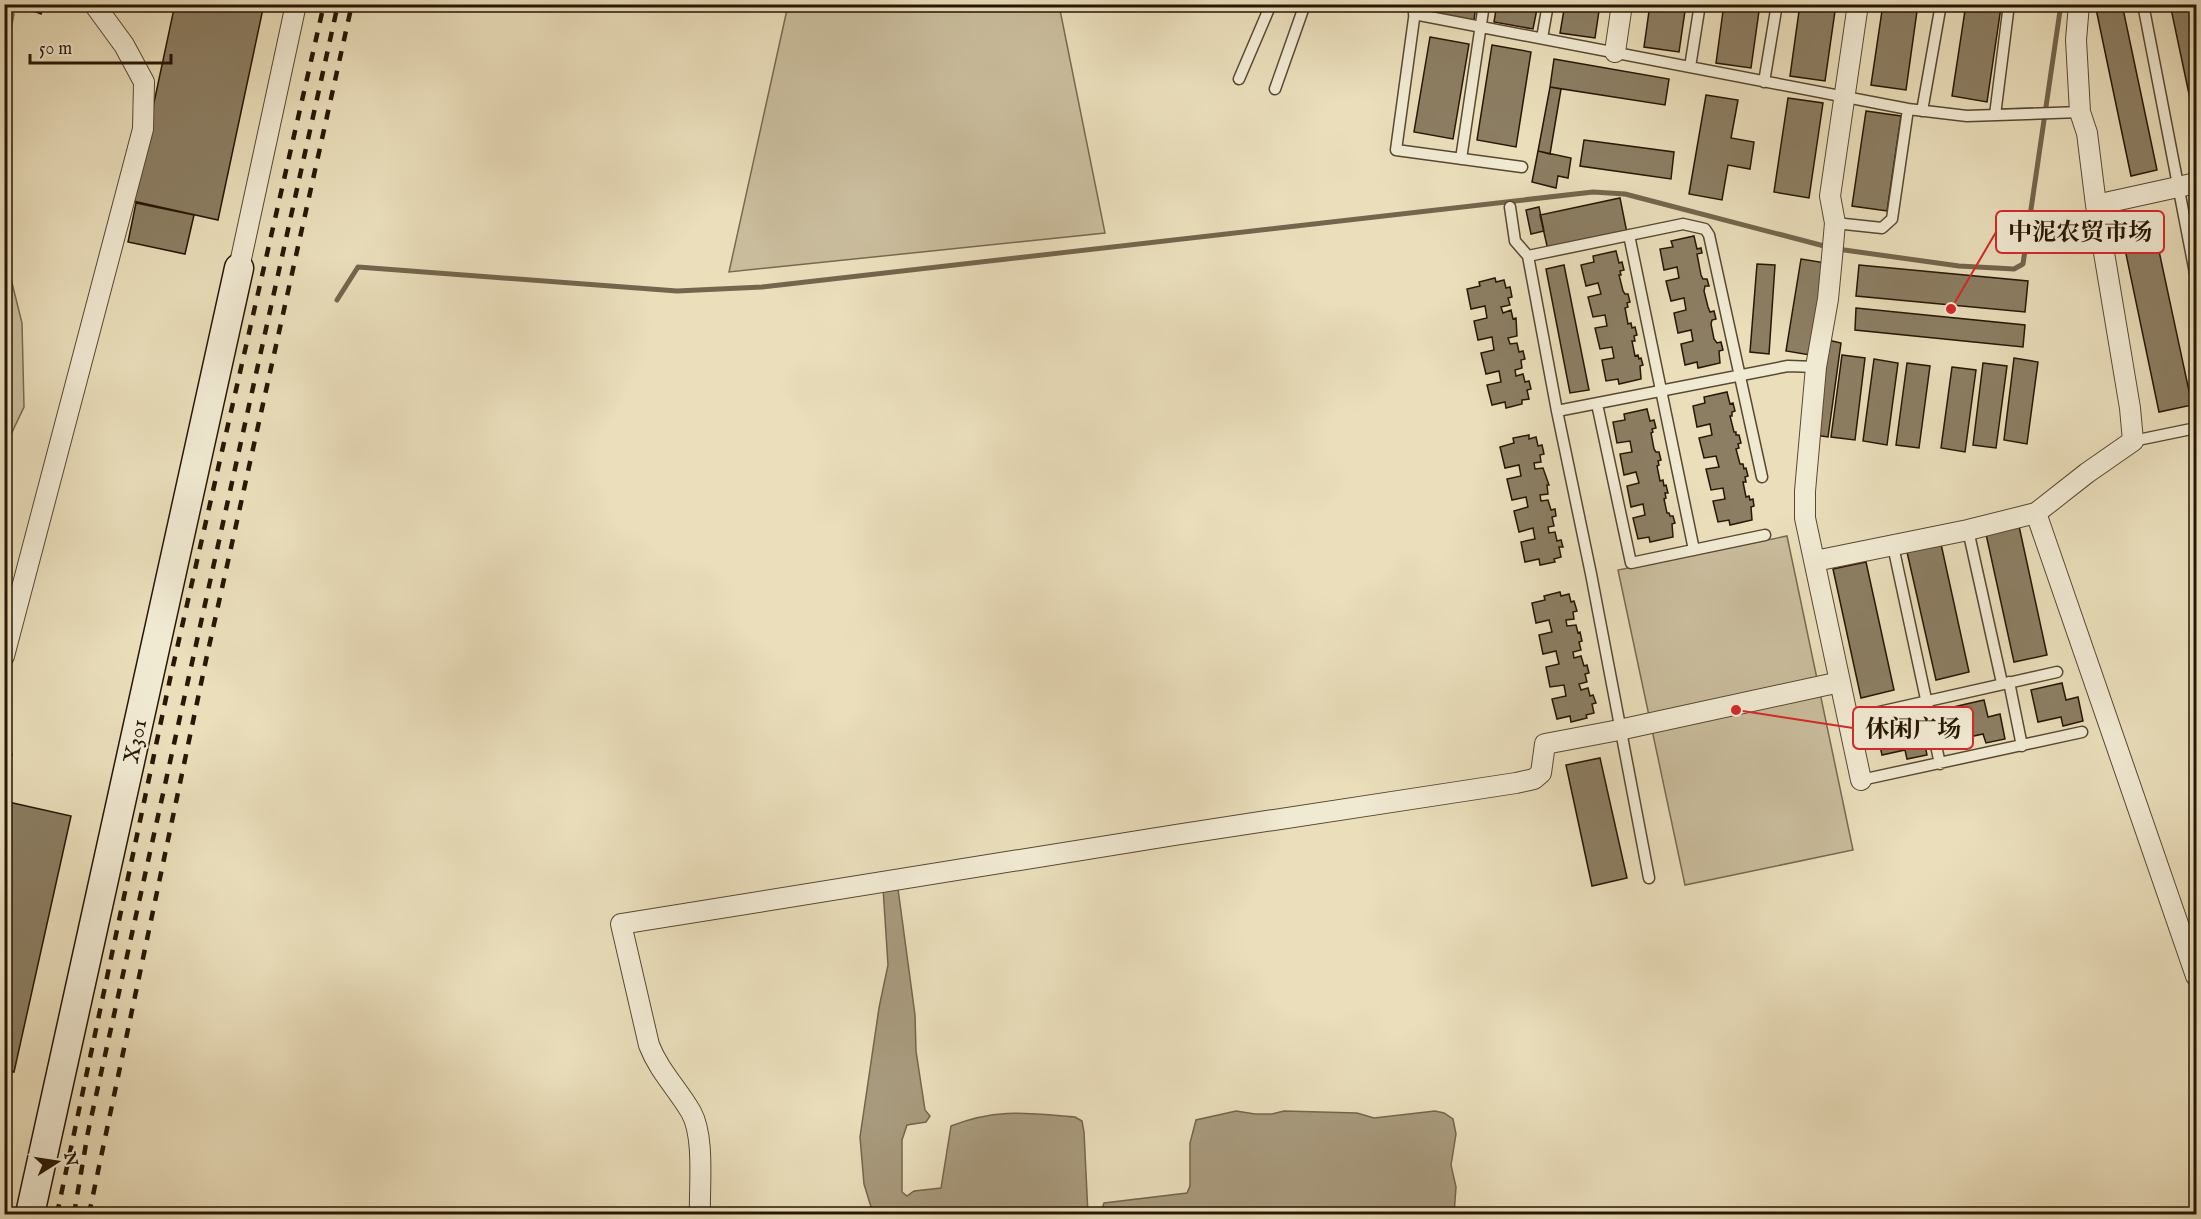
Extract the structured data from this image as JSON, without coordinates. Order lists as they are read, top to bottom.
{
  "streets": {
    "main road": ["X301"]
  },
  "places": ["中泥农贸市场", "休闲广场"],
  "scale_bar": "50 m",
  "north": "right"
}
